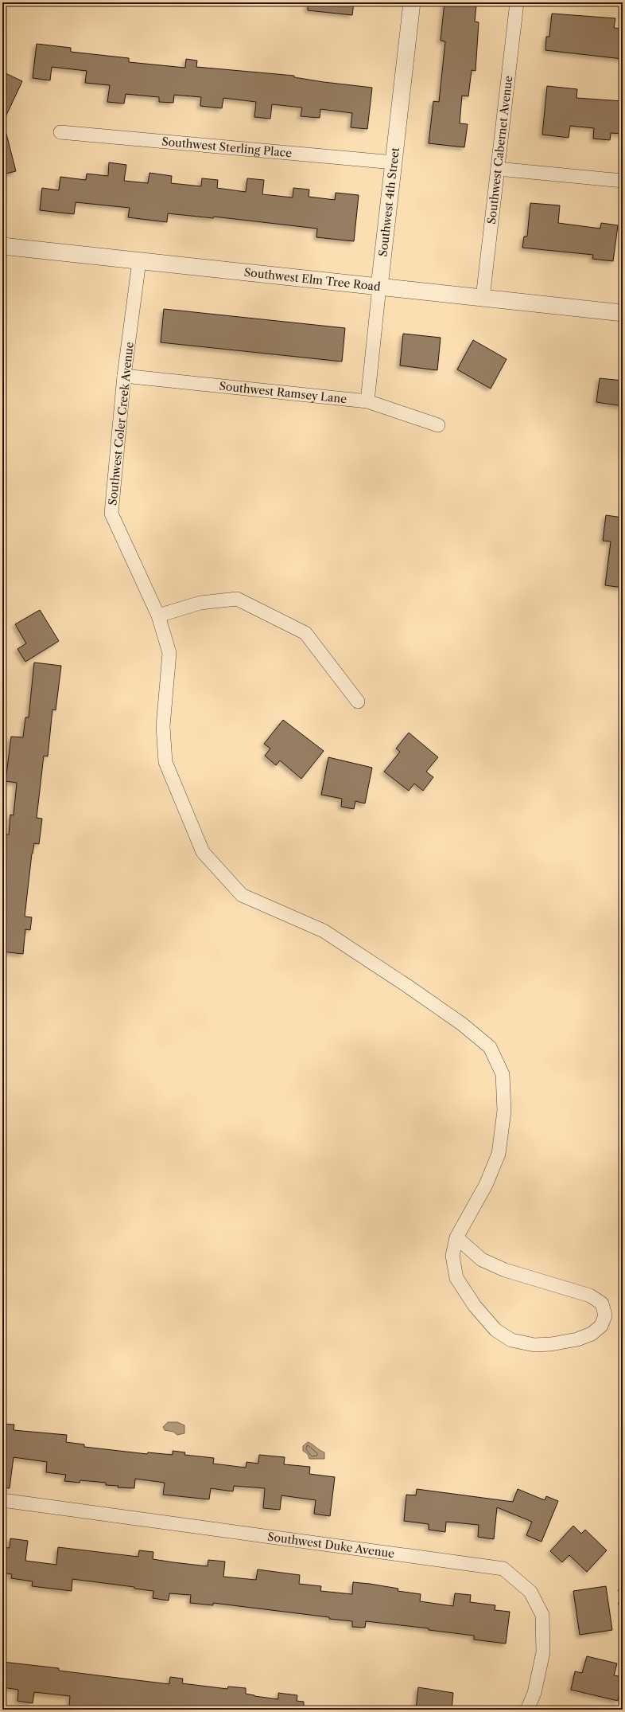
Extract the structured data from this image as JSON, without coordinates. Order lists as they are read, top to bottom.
{
  "streets": {
    "street": [
      "Southwest Sterling Place",
      "Southwest Cabernet Avenue",
      "Southwest 4th Street",
      "Southwest Elm Tree Road",
      "Southwest Ramsey Lane",
      "Southwest Coler Creek Avenue",
      "Southwest Duke Avenue"
    ]
  },
  "crossings": [
    ["Southwest Sterling Place", "Southwest 4th Street"],
    ["Southwest Cabernet Avenue", "Southwest Elm Tree Road"],
    ["Southwest 4th Street", "Southwest Elm Tree Road"],
    ["Southwest 4th Street", "Southwest Ramsey Lane"],
    ["Southwest Elm Tree Road", "Southwest Coler Creek Avenue"],
    ["Southwest Ramsey Lane", "Southwest Coler Creek Avenue"]
  ]
}
